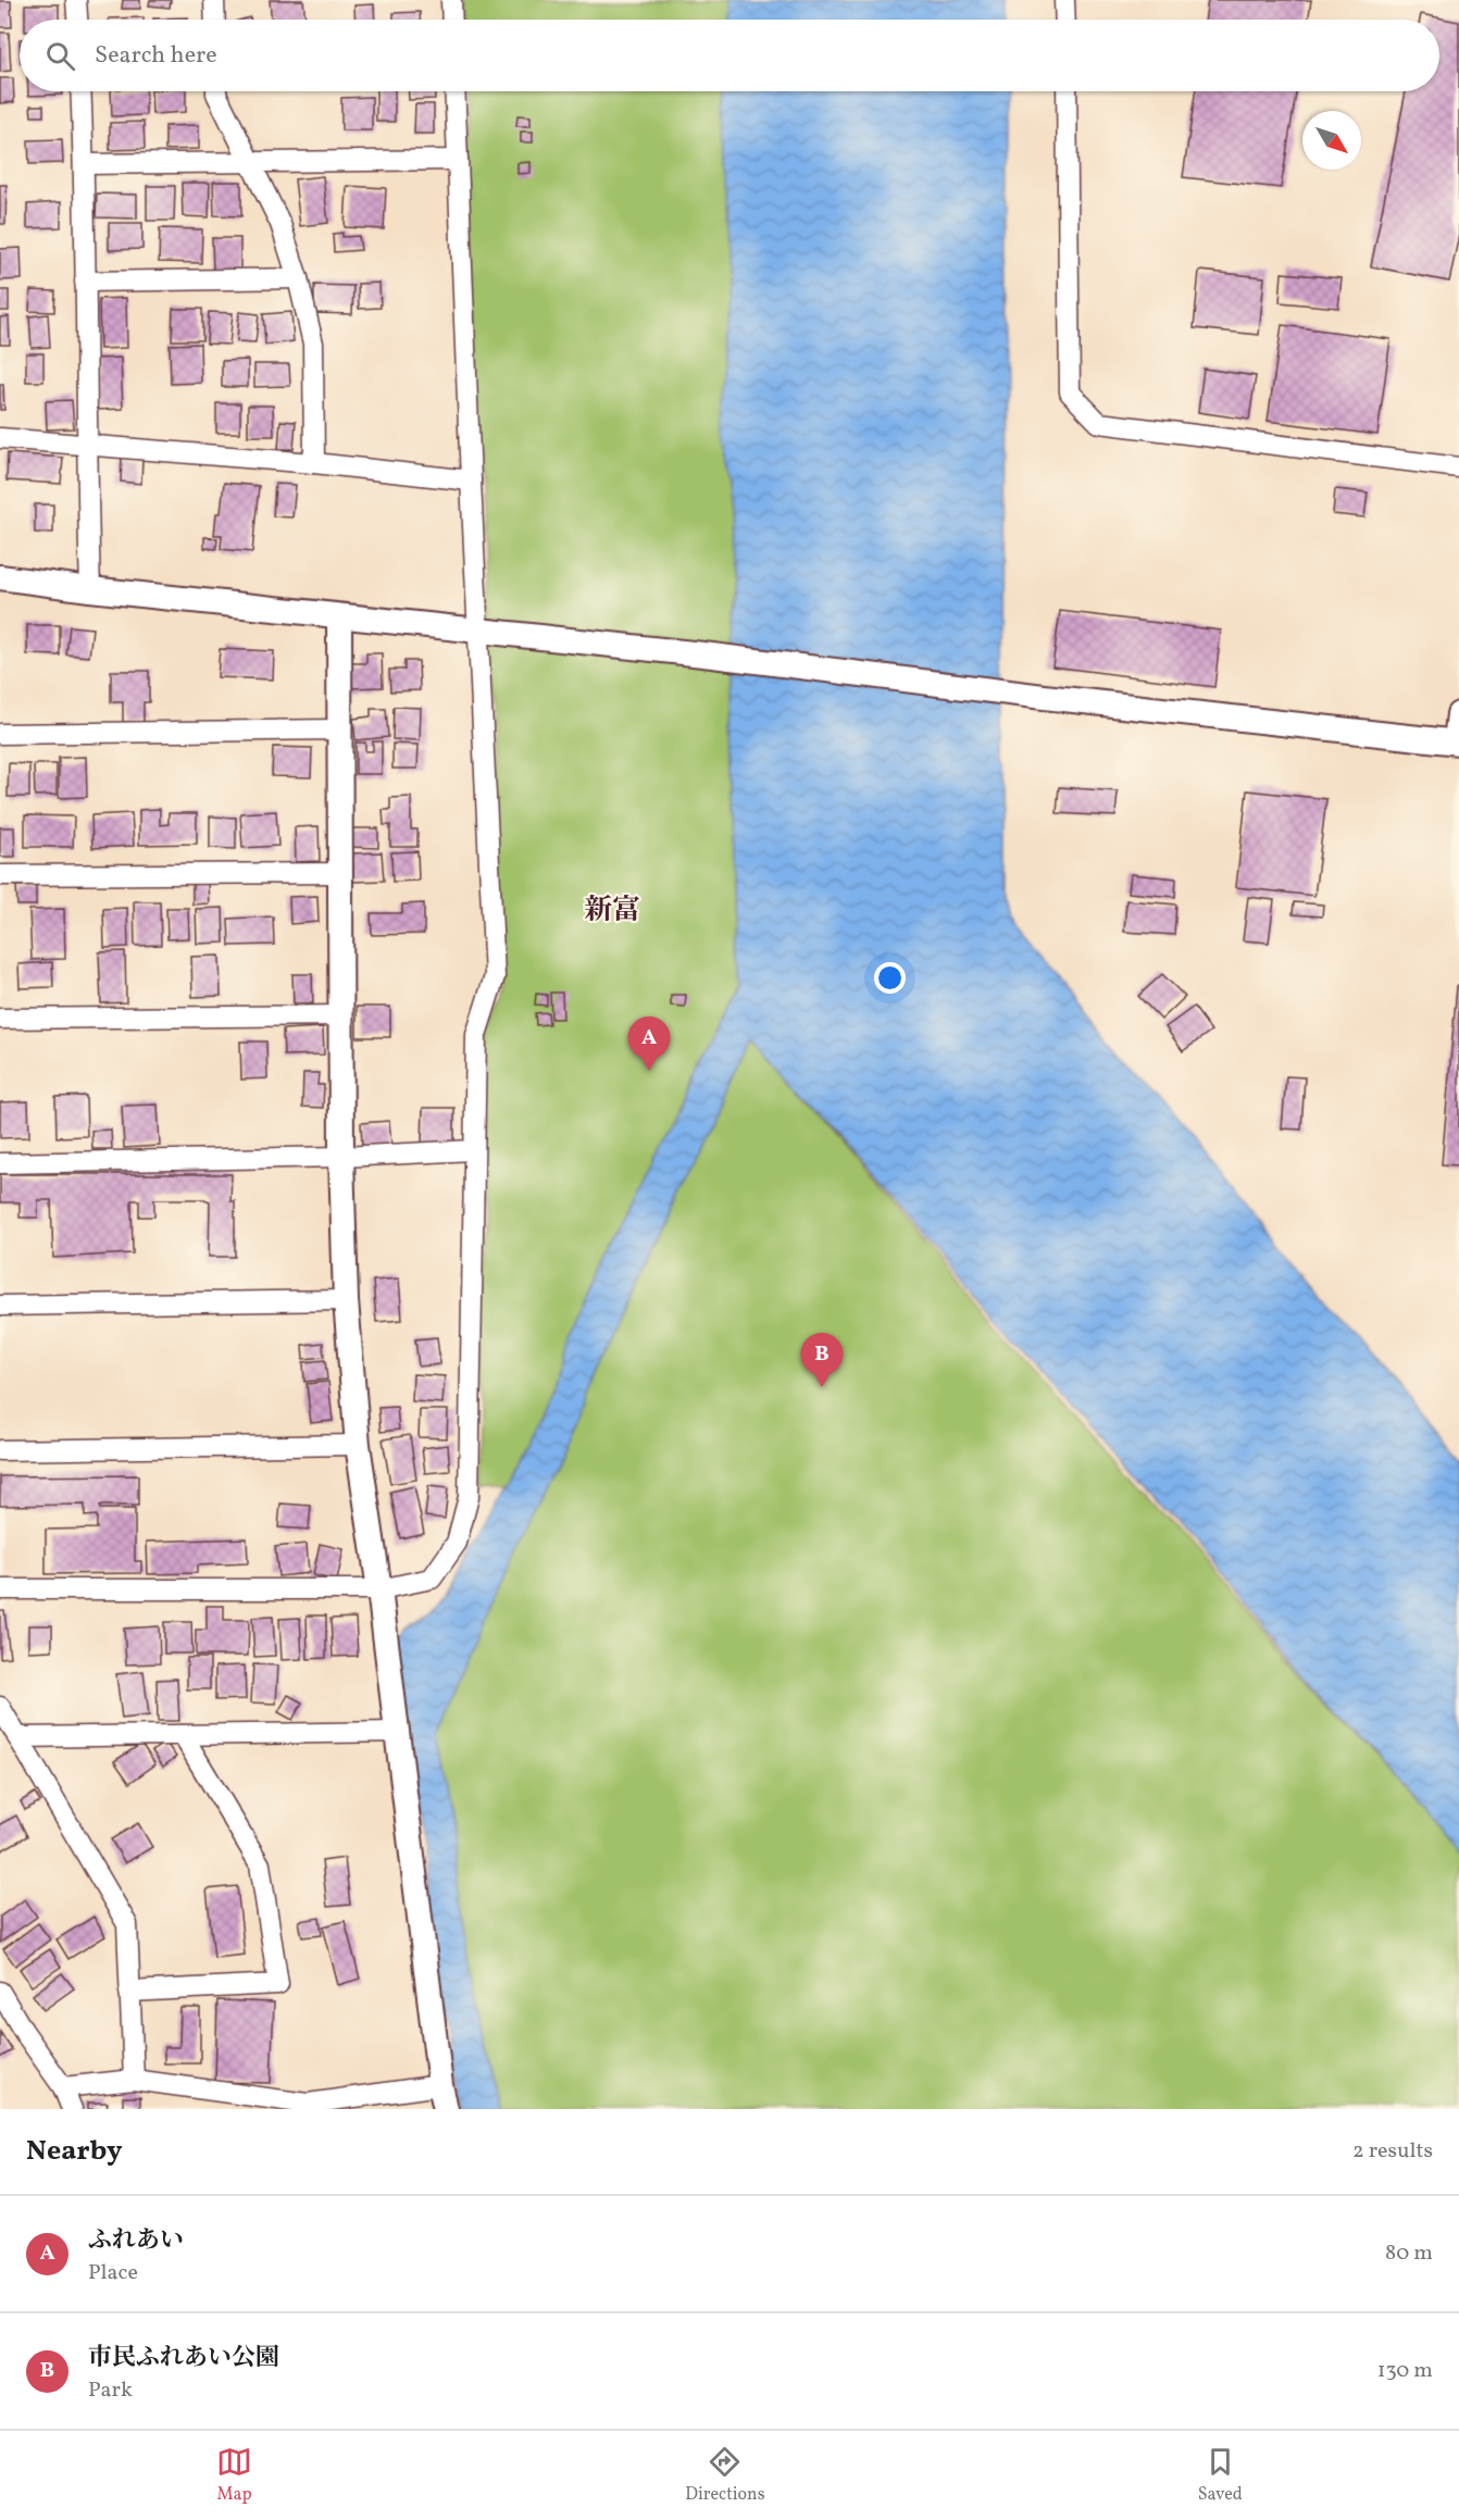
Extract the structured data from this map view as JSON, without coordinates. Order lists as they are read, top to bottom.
{
  "districts": ["新富"],
  "north": "bottom right",
  "page": {
    "search": "Search here",
    "pins": ["A", "B"],
    "heading": ["Nearby", "2 results"],
    "list": [
      {
        "mark": "A",
        "name": "ふれあい",
        "note": "Place",
        "value": "80 m"
      },
      {
        "mark": "B",
        "name": "市民ふれあい公園",
        "note": "Park",
        "value": "130 m"
      }
    ],
    "nav": ["Map", "Directions", "Saved"]
  }
}
